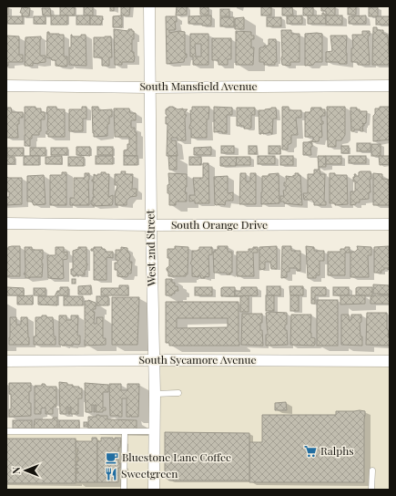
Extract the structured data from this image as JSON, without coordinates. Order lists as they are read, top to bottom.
{
  "streets": {
    "street": [
      "South Mansfield Avenue",
      "South Orange Drive",
      "West 2nd Street",
      "South Sycamore Avenue"
    ]
  },
  "crossings": [
    ["South Mansfield Avenue", "West 2nd Street"],
    ["South Orange Drive", "West 2nd Street"],
    ["West 2nd Street", "South Sycamore Avenue"]
  ],
  "places": {
    "supermarket": ["Ralphs"],
    "cafe": ["Bluestone Lane Coffee"],
    "restaurant": ["Sweetgreen"]
  },
  "north": "left"
}
